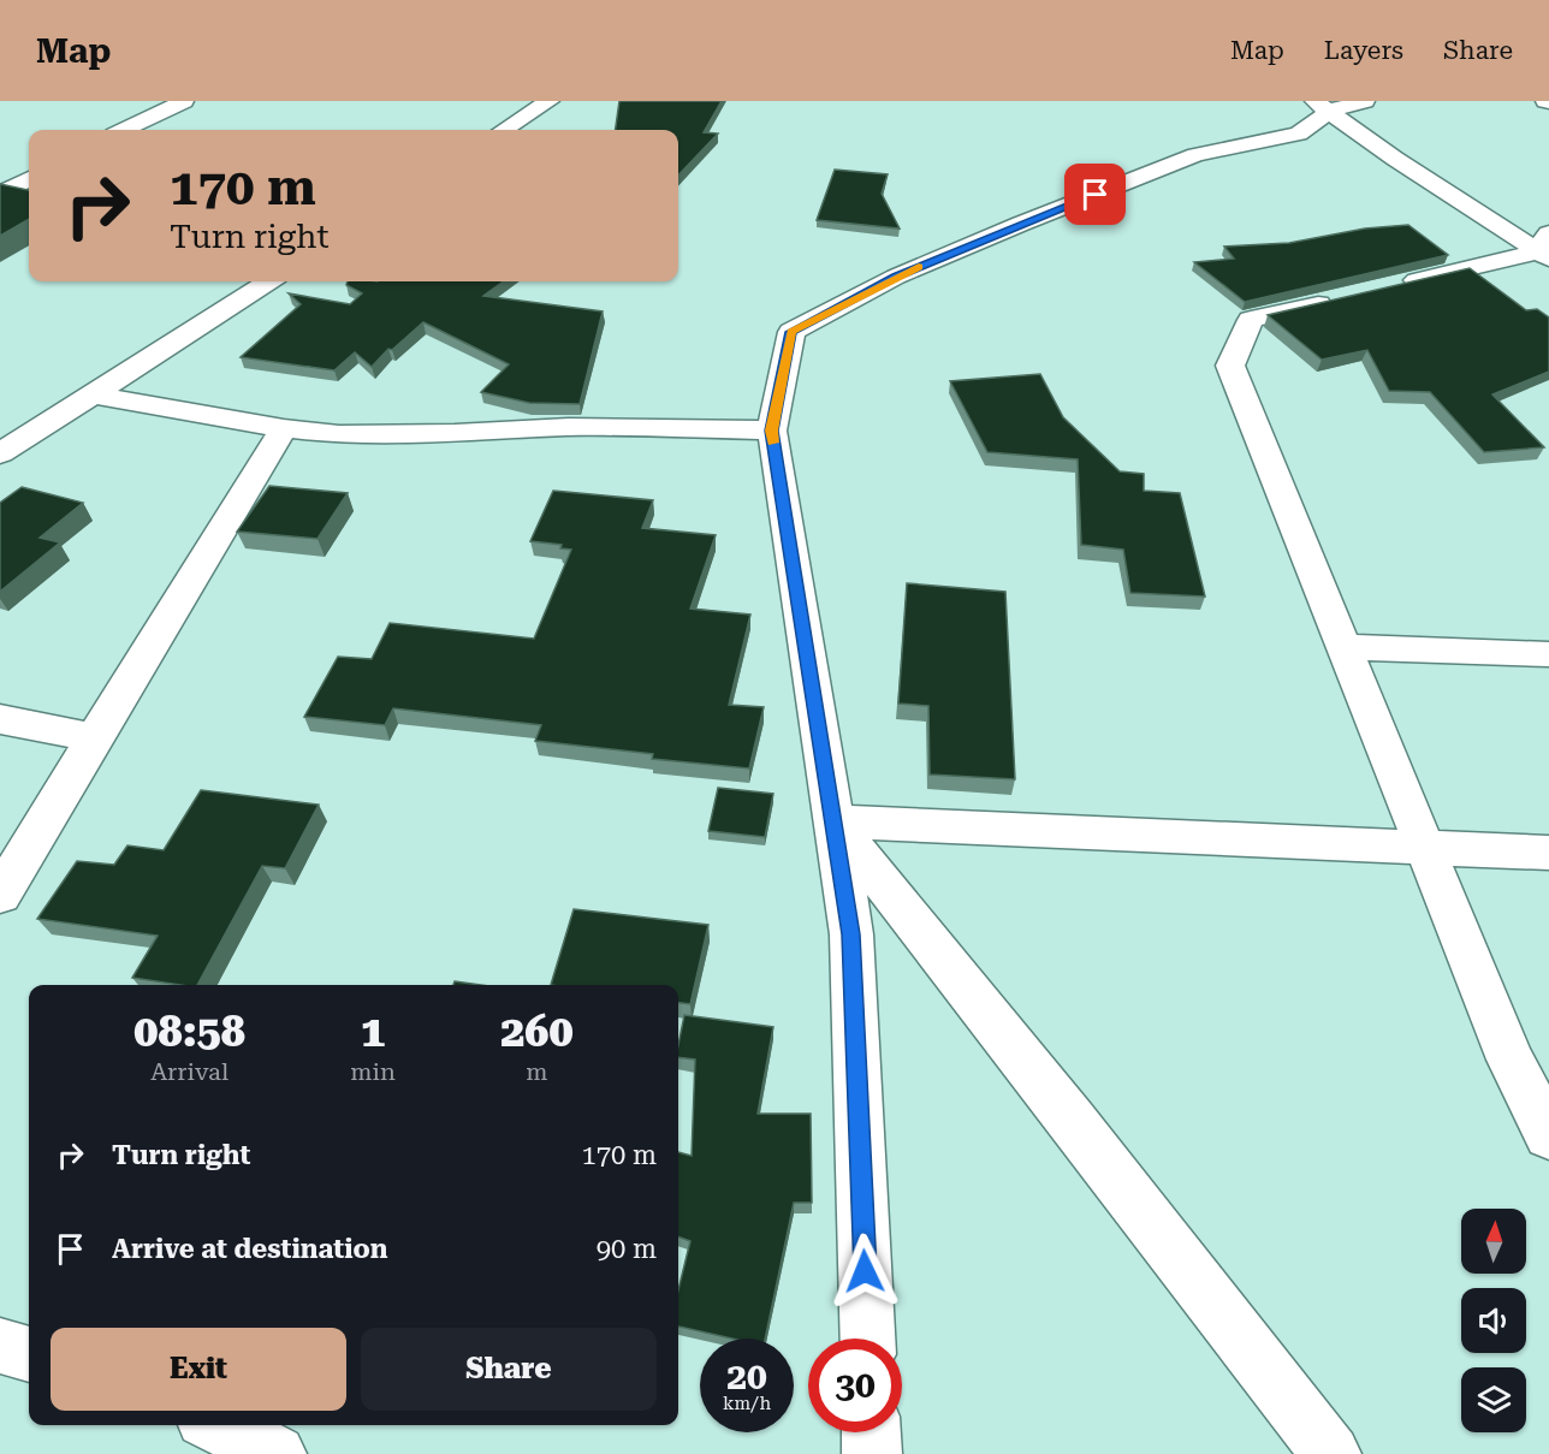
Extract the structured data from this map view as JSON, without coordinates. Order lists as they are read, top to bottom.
{
  "north": "top",
  "page": {
    "header": "Map",
    "nav": ["Map", "Layers", "Share"],
    "turn": ["170 m", "Turn right"],
    "eta": [
      "08:58",
      "Arrival",
      "1",
      "min",
      "260",
      "m"
    ],
    "list": [
      {
        "name": "Turn right",
        "value": "170 m"
      },
      {
        "name": "Arrive at destination",
        "value": "90 m"
      }
    ],
    "buttons": ["Exit", "Share"],
    "speed": "20 km/h",
    "limit": "30"
  }
}
